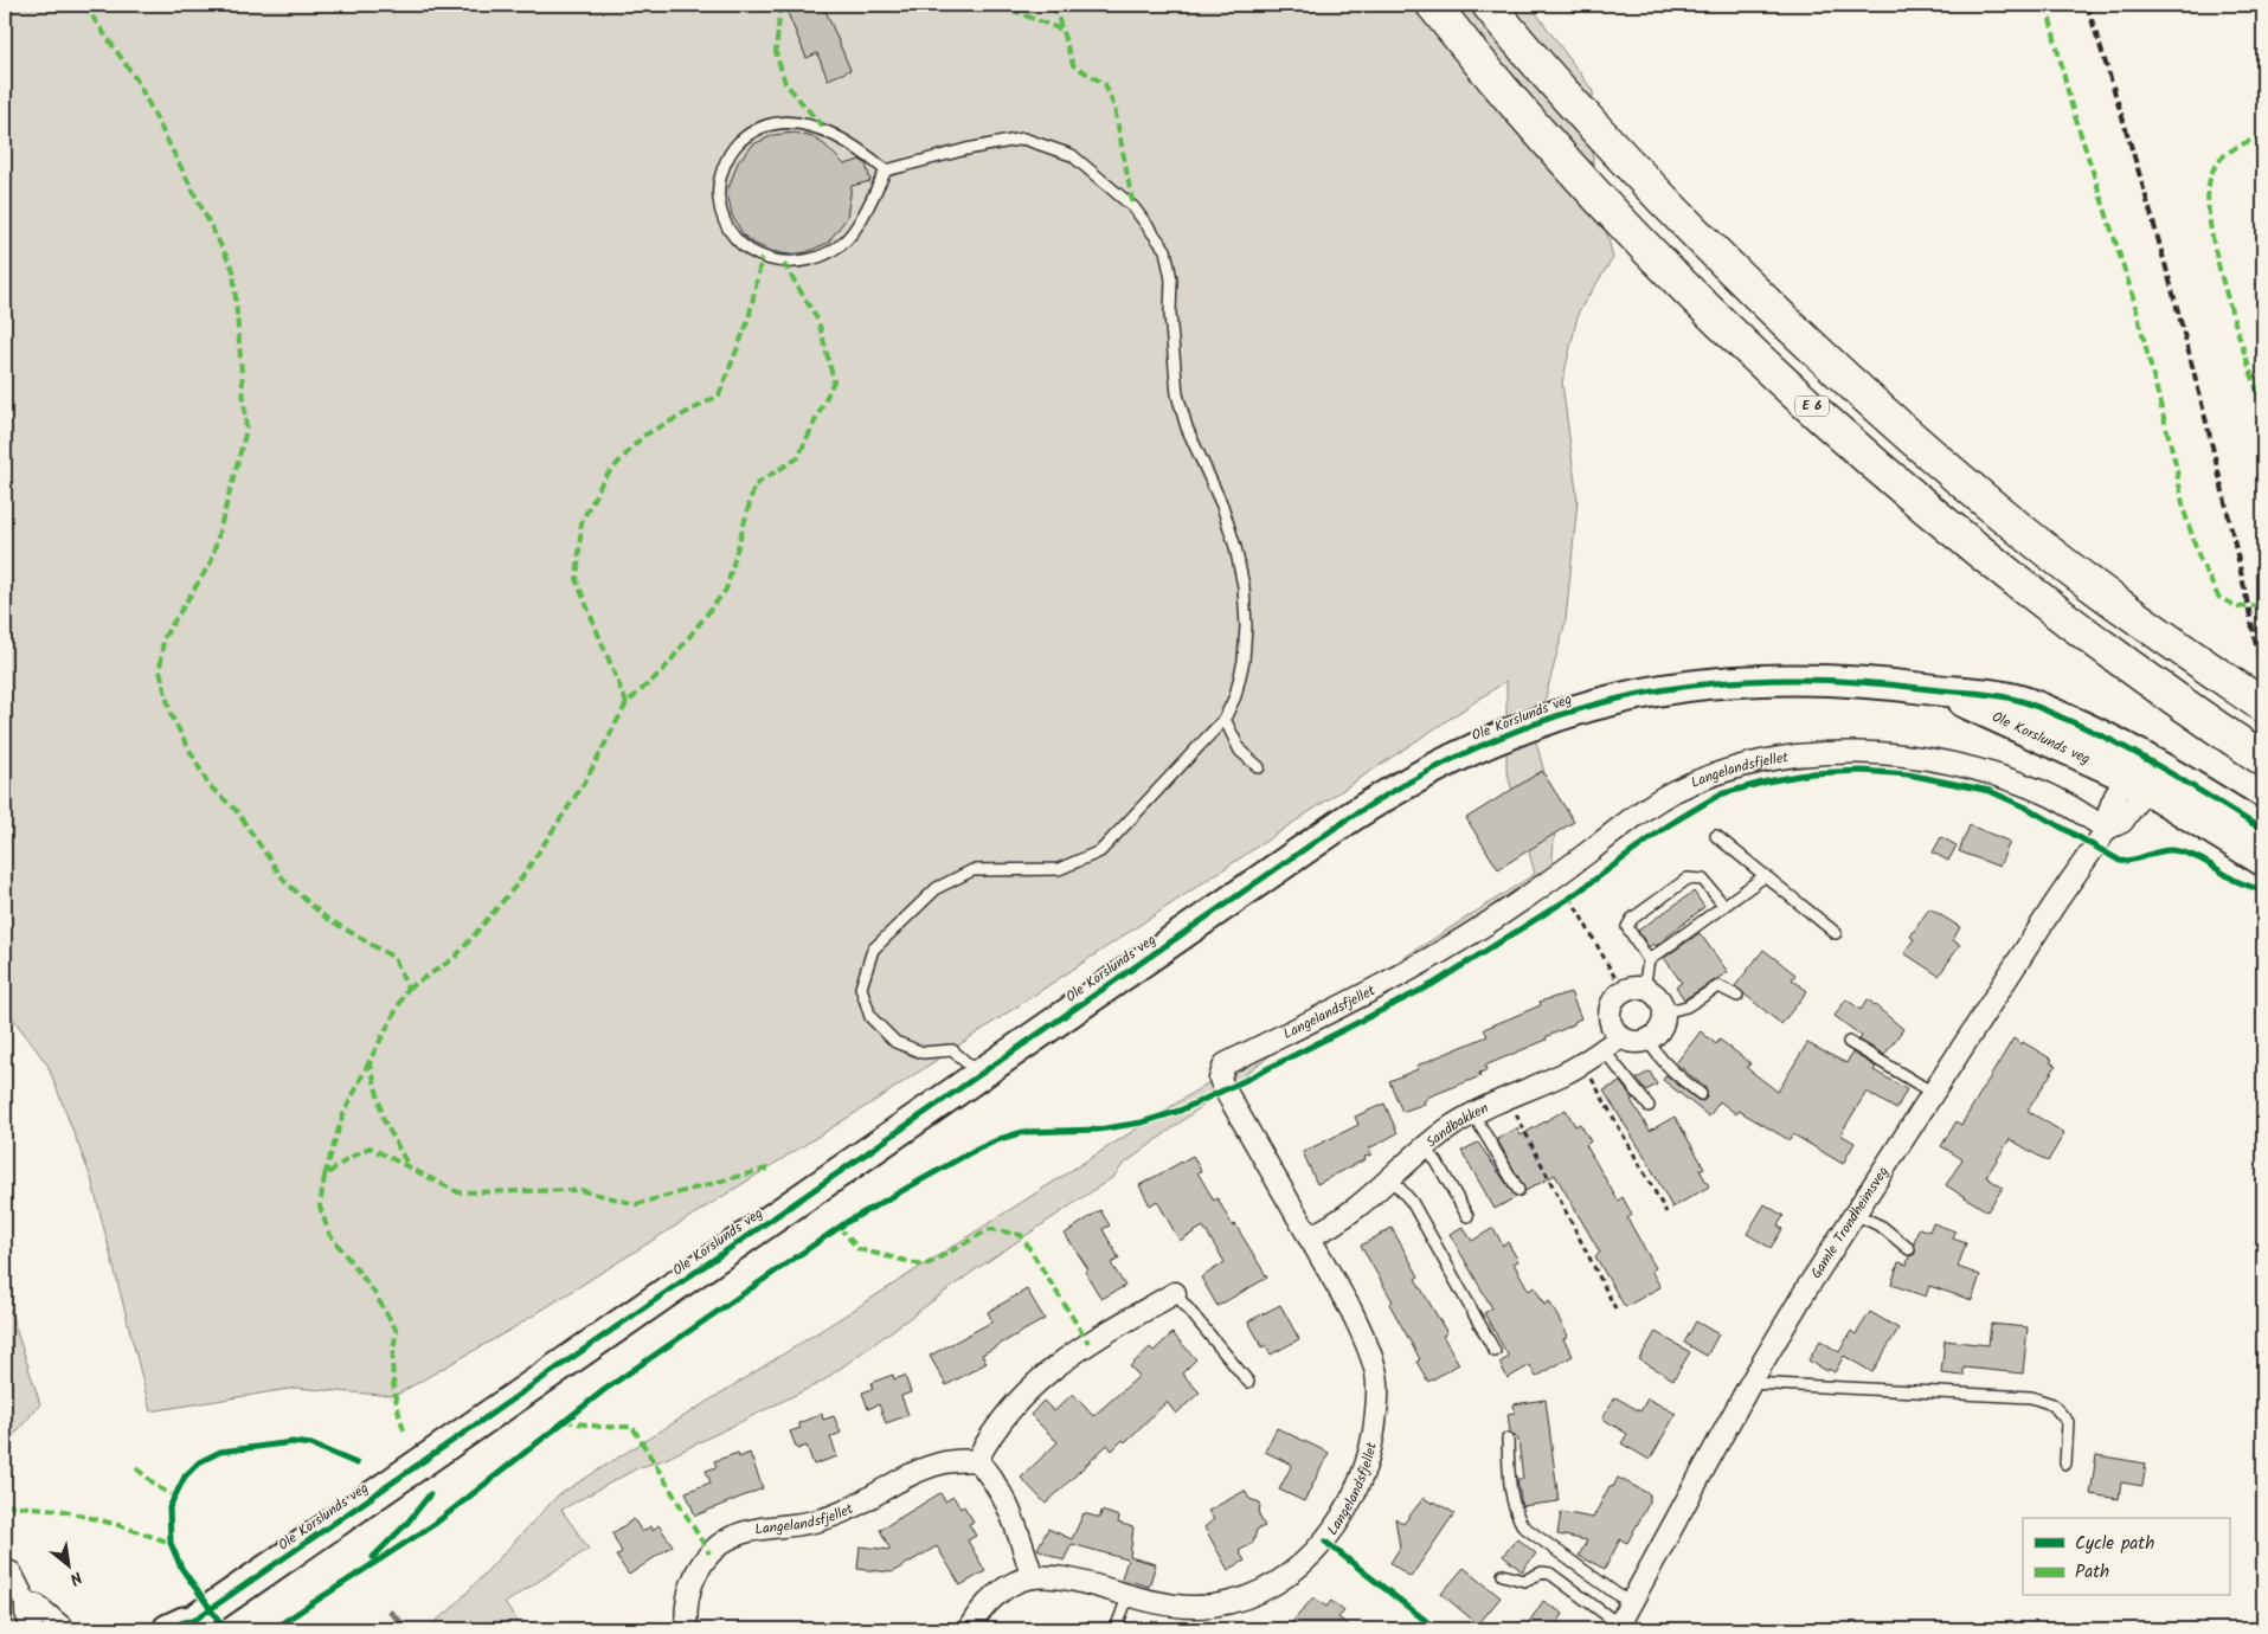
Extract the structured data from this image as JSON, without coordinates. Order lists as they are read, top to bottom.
{
  "streets": {
    "highway": ["E 6"],
    "street": [
      "Ole Korslunds veg",
      "Langelandsfjellet",
      "Sandbakken",
      "Gamle Trondheimsveg"
    ]
  },
  "crossings": [
    ["Ole Korslunds veg", "Gamle Trondheimsveg"],
    ["Langelandsfjellet", "Sandbakken"],
    ["Langelandsfjellet", "Gamle Trondheimsveg"]
  ],
  "legend": ["Cycle path", "Path"],
  "north": "bottom right"
}
